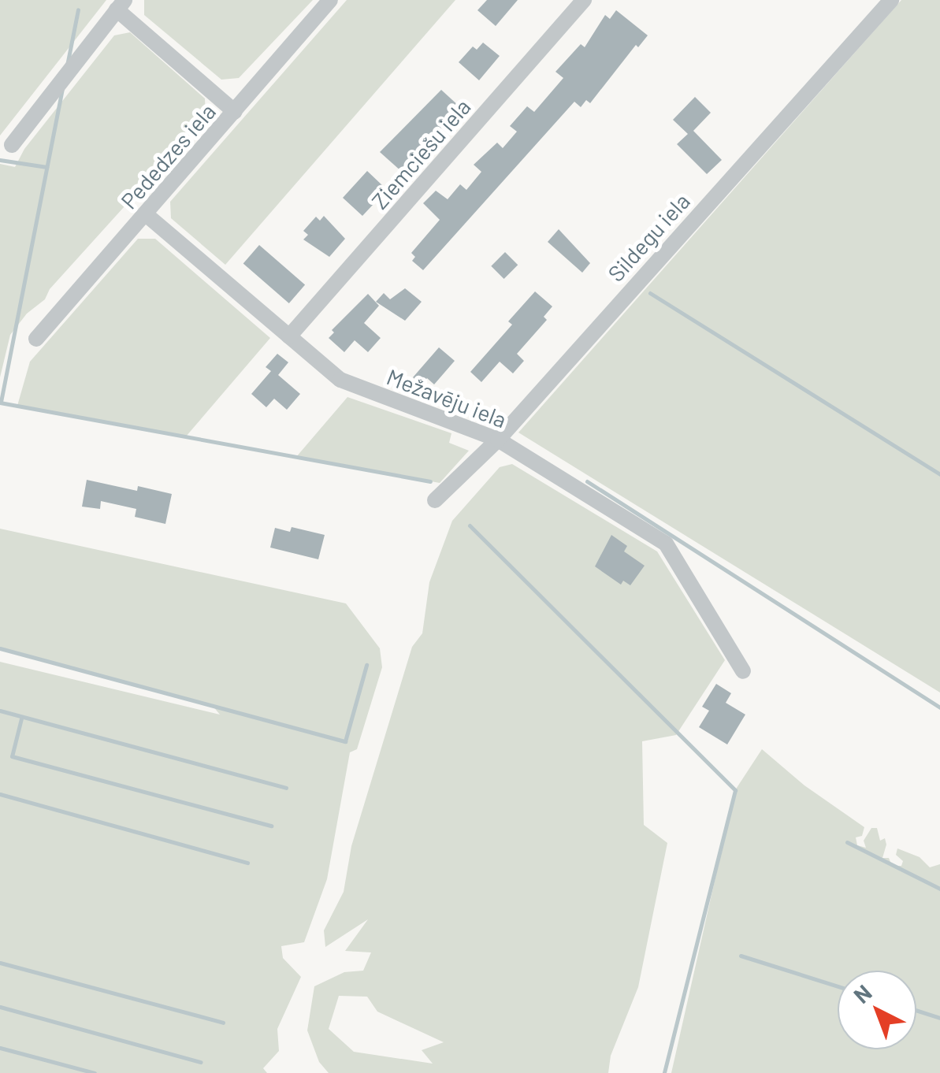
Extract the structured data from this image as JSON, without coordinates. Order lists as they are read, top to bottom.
{
  "streets": {
    "street": [
      "Ziemciešu iela",
      "Pededzes iela",
      "Sildegu iela",
      "Mežavēju iela"
    ]
  },
  "crossings": [
    ["Ziemciešu iela", "Mežavēju iela"],
    ["Pededzes iela", "Mežavēju iela"],
    ["Sildegu iela", "Mežavēju iela"]
  ],
  "north": "top left"
}
